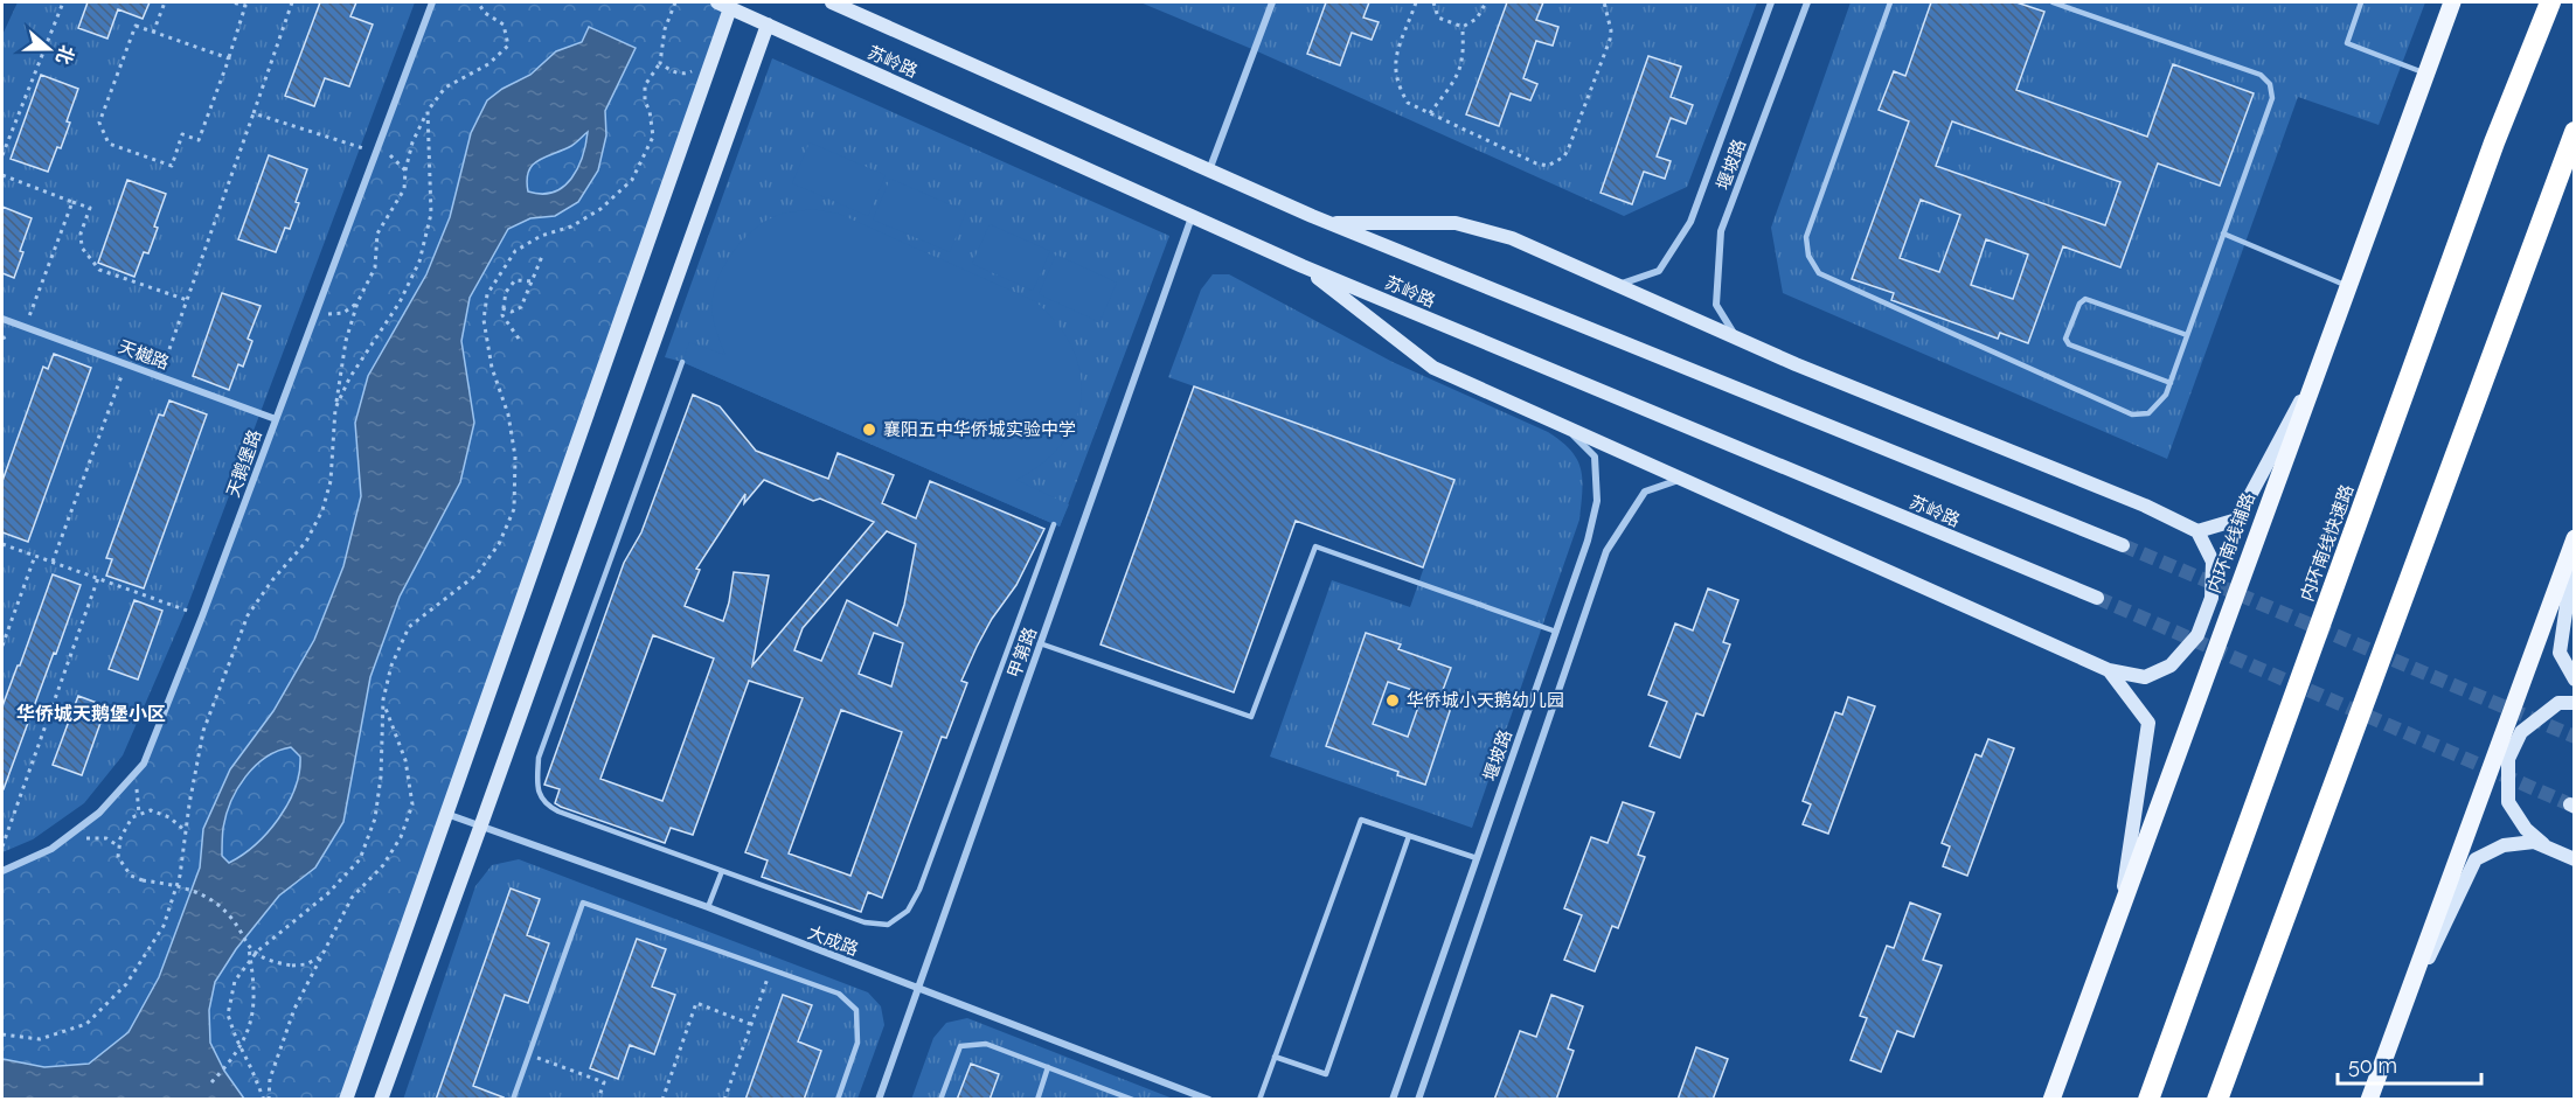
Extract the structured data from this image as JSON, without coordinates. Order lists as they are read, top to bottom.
{
  "streets": {
    "highway": ["内环南线快速路"],
    "main road": ["苏岭路", "内环南线辅路"],
    "street": [
      "堰坡路",
      "天樾路",
      "天鹅堡路",
      "甲第路",
      "大成路"
    ]
  },
  "crossings": [
    ["苏岭路", "甲第路"],
    ["天樾路", "天鹅堡路"],
    ["甲第路", "大成路"]
  ],
  "districts": ["华侨城天鹅堡小区"],
  "places": ["襄阳五中华侨城实验中学", "华侨城小天鹅幼儿园"],
  "scale_bar": "50 m",
  "north": "right"
}
